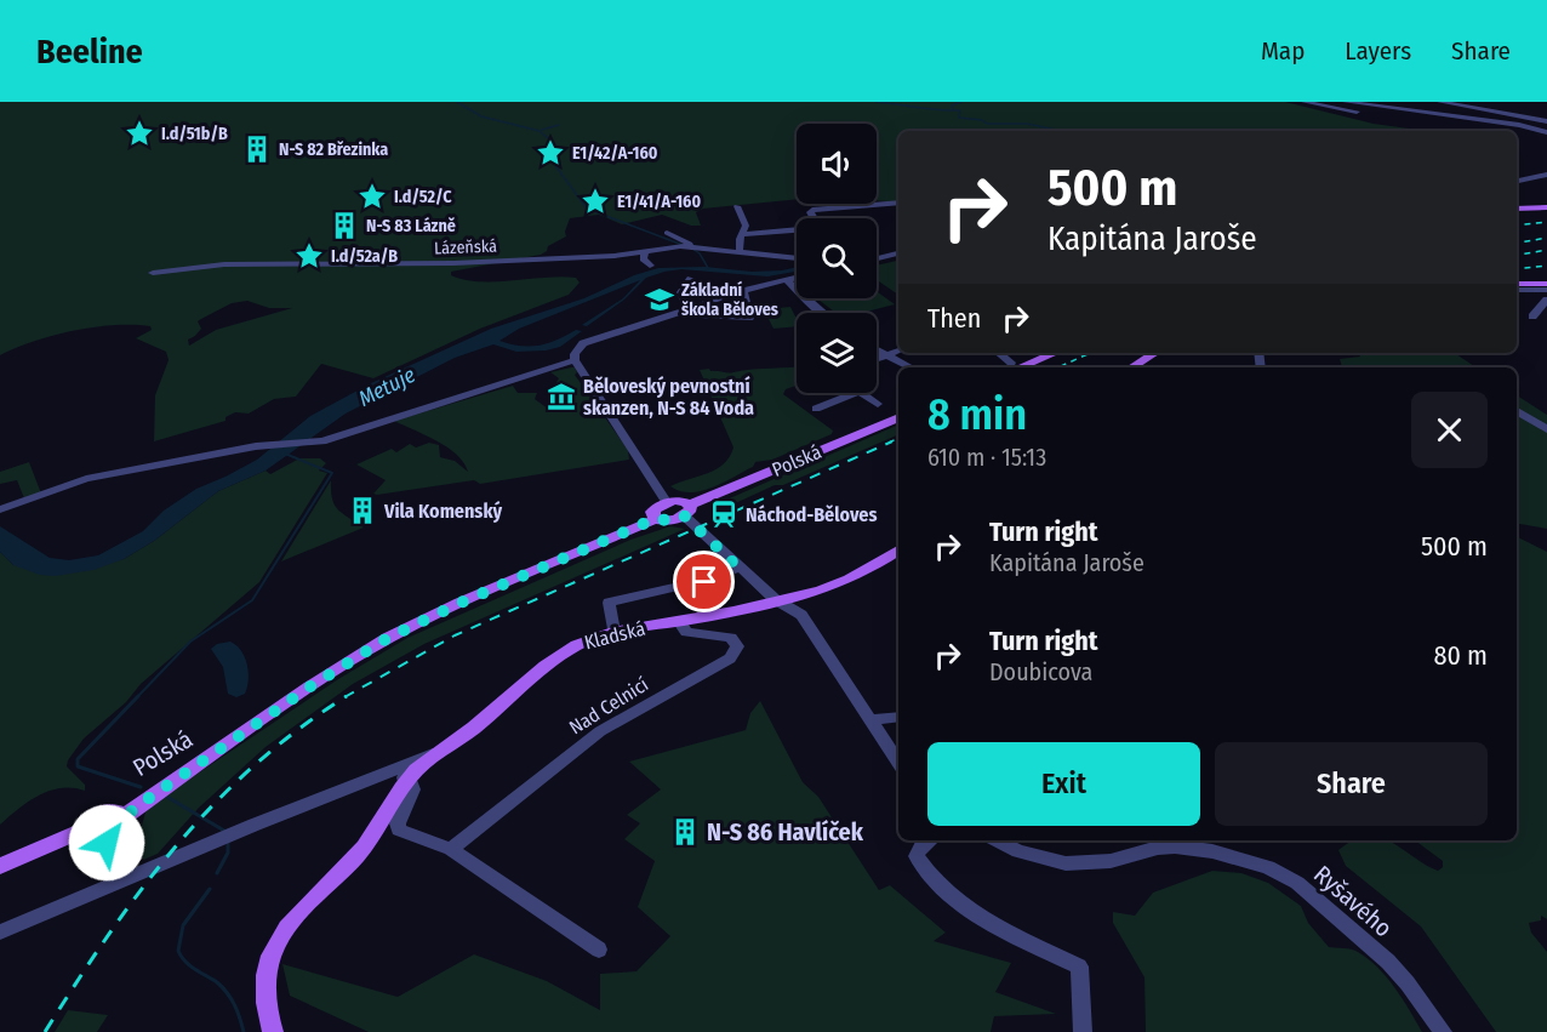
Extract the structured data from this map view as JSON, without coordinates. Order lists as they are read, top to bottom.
{
  "streets": {
    "main road": ["Polská", "Kladská"],
    "street": ["Lázeňská", "Nad Celnicí", "Ryšavého"]
  },
  "crossings": [
    ["Kladská", "Nad Celnicí"]
  ],
  "water": ["Metuje"],
  "places": {
    "place": [
      "I.d/51b/B",
      "E1/42/A-160",
      "I.d/52/C",
      "E1/41/A-160",
      "I.d/52a/B"
    ],
    "building": [
      "N-S 82 Březinka",
      "N-S 83 Lázně",
      "Vila Komenský",
      "N-S 86 Havlíček"
    ],
    "school or university": ["Základní škola Běloves"],
    "museum": ["Běloveský pevnostní skanzen, N-S 84 Voda"],
    "station": ["Náchod-Běloves"]
  },
  "page": {
    "header": "Beeline",
    "nav": ["Map", "Layers", "Share"],
    "turn": ["500 m", "Kapitána Jaroše"],
    "then": "Then",
    "heading": ["8 min", "610 m · 15:13"],
    "list": [
      {
        "name": "Turn right",
        "note": "Kapitána Jaroše",
        "value": "500 m"
      },
      {
        "name": "Turn right",
        "note": "Doubicova",
        "value": "80 m"
      }
    ],
    "buttons": ["Exit", "Share"]
  }
}
